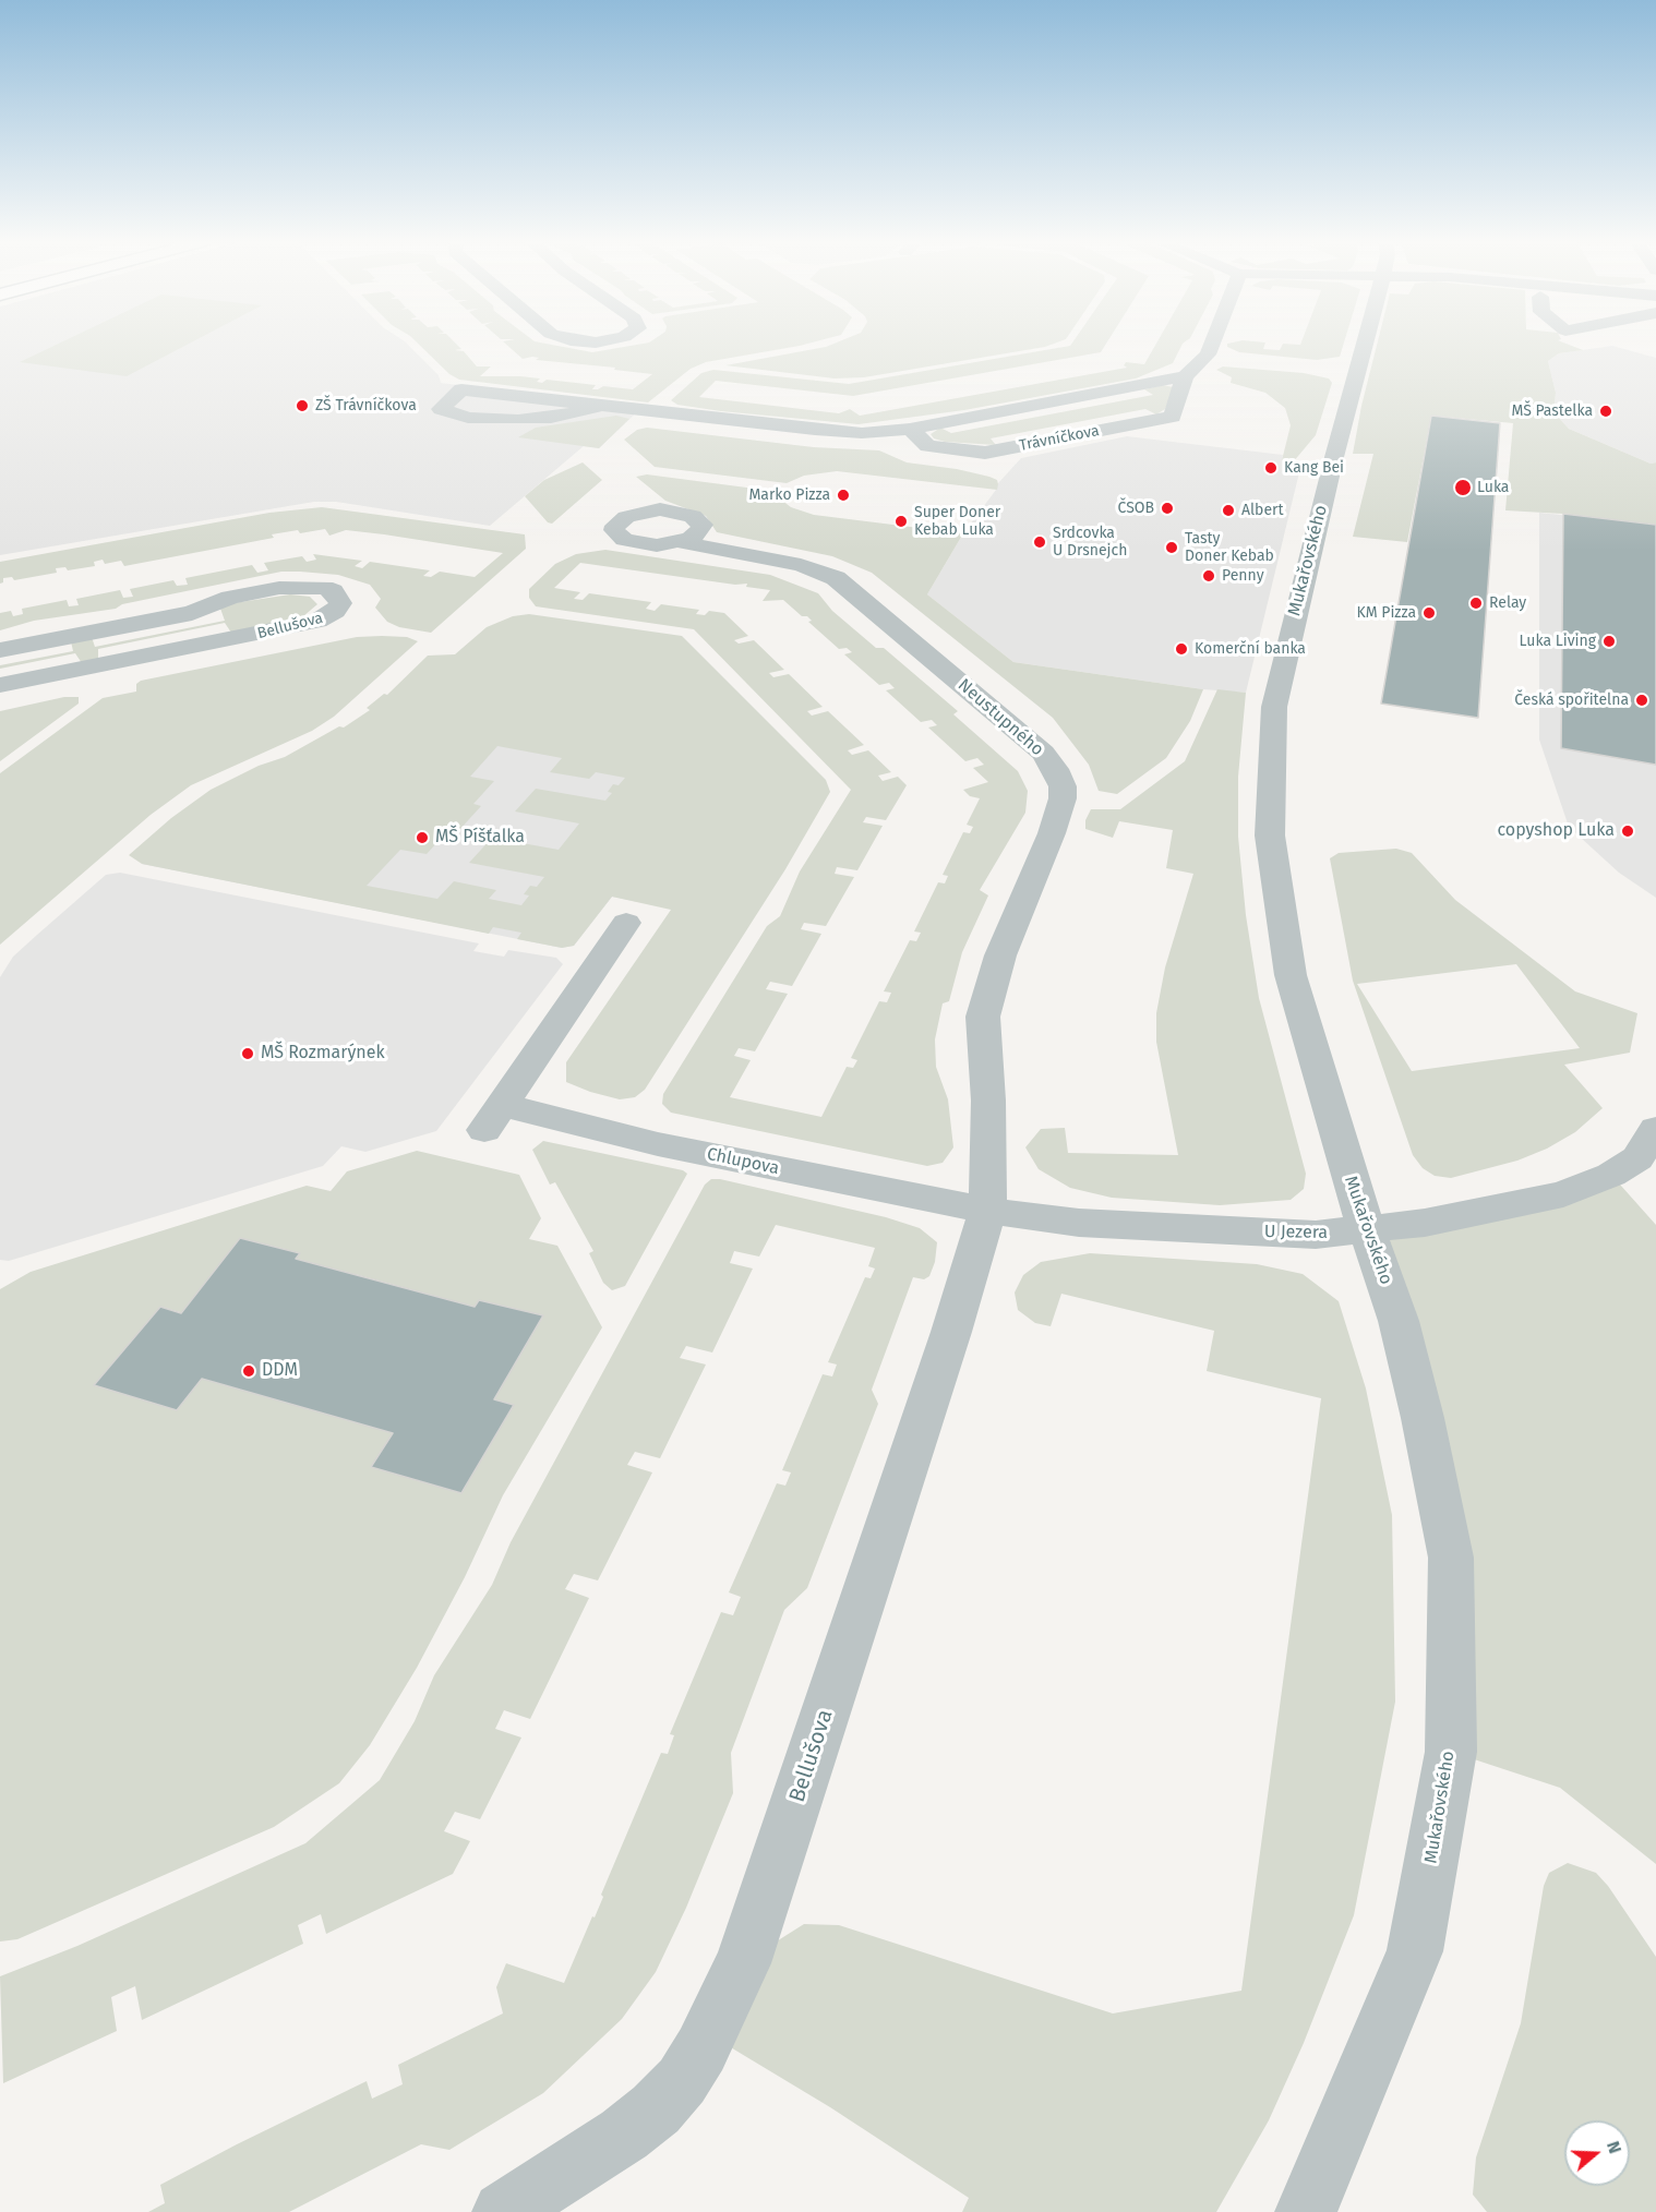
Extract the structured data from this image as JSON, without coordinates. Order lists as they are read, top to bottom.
{
  "streets": {
    "street": [
      "Trávníčkova",
      "Mukařovského",
      "Bellušova",
      "Neustupného",
      "Chlupova",
      "U Jezera"
    ]
  },
  "crossings": [
    ["Mukařovského", "U Jezera"],
    ["Bellušova", "Neustupného"],
    ["Bellušova", "Chlupova"],
    ["Bellušova", "U Jezera"],
    ["Neustupného", "Chlupova"],
    ["Neustupného", "U Jezera"],
    ["Chlupova", "U Jezera"]
  ],
  "places": [
    "ZŠ Trávníčkova",
    "MŠ Pastelka",
    "Kang Bei",
    "Luka",
    "Marko Pizza",
    "ČSOB",
    "Albert",
    "Super Doner Kebab Luka",
    "Srdcovka U Drsnejch",
    "Tasty Doner Kebab",
    "Penny",
    "Relay",
    "KM Pizza",
    "Luka Living",
    "Komerční banka",
    "Česká spořitelna",
    "copyshop Luka",
    "MŠ Píšťalka",
    "MŠ Rozmarýnek",
    "DDM"
  ],
  "north": "right"
}
